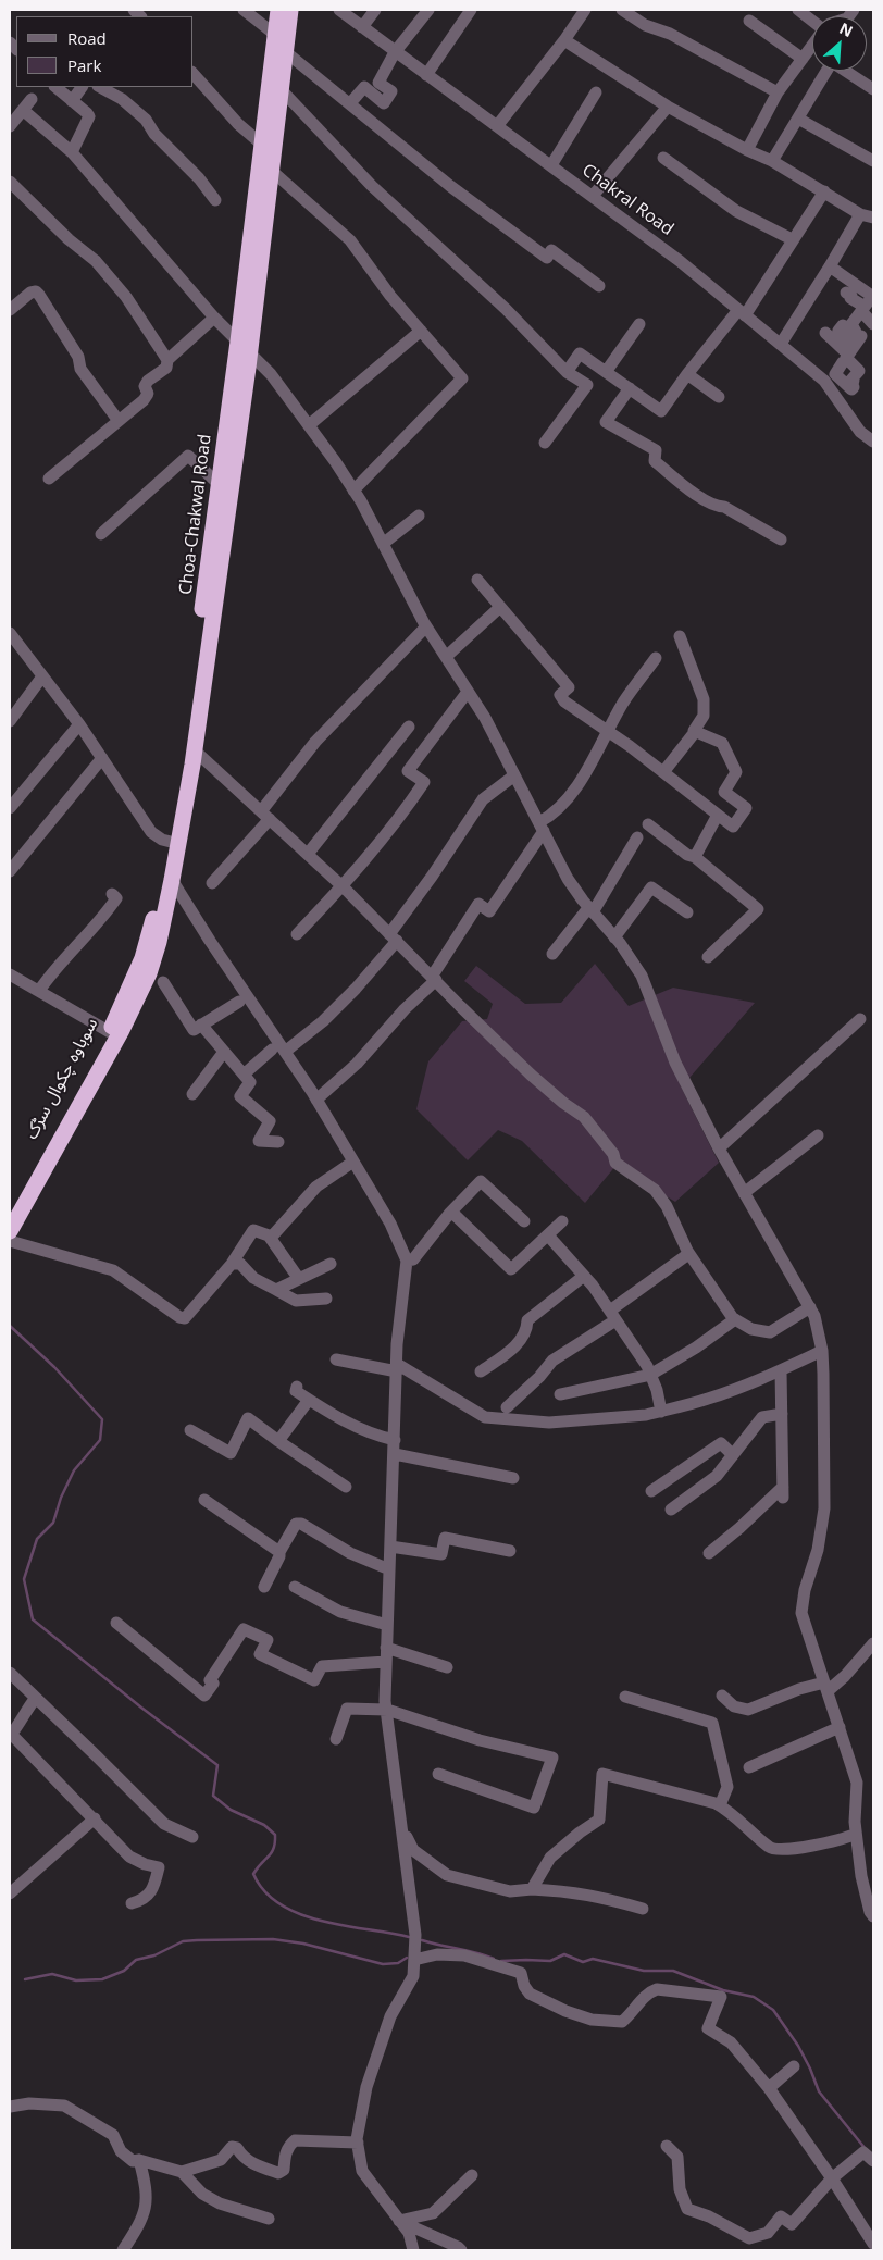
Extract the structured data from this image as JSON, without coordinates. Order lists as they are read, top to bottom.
{
  "streets": {
    "highway": ["Choa-Chakwal Road", "سوہاوہ چکوال سڑک"],
    "street": ["Chakral Road"]
  },
  "crossings": [
    ["Choa-Chakwal Road", "سوہاوہ چکوال سڑک"]
  ],
  "legend": ["Road", "Park"],
  "north": "top right"
}
